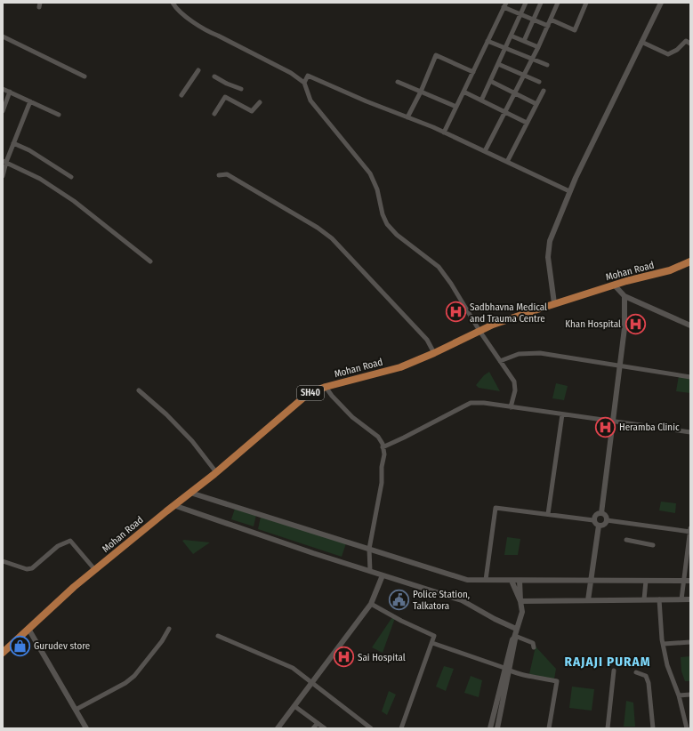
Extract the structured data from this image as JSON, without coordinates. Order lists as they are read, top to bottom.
{
  "streets": {
    "main road": ["Mohan Road", "SH40"]
  },
  "districts": ["RAJAJI PURAM"],
  "places": {
    "hospital": [
      "Sadbhavna Medical and Trauma Centre",
      "Khan Hospital",
      "Heramba Clinic",
      "Sai Hospital"
    ],
    "public building": ["Police Station, Talkatora"],
    "shop": ["Gurudev store"]
  }
}
